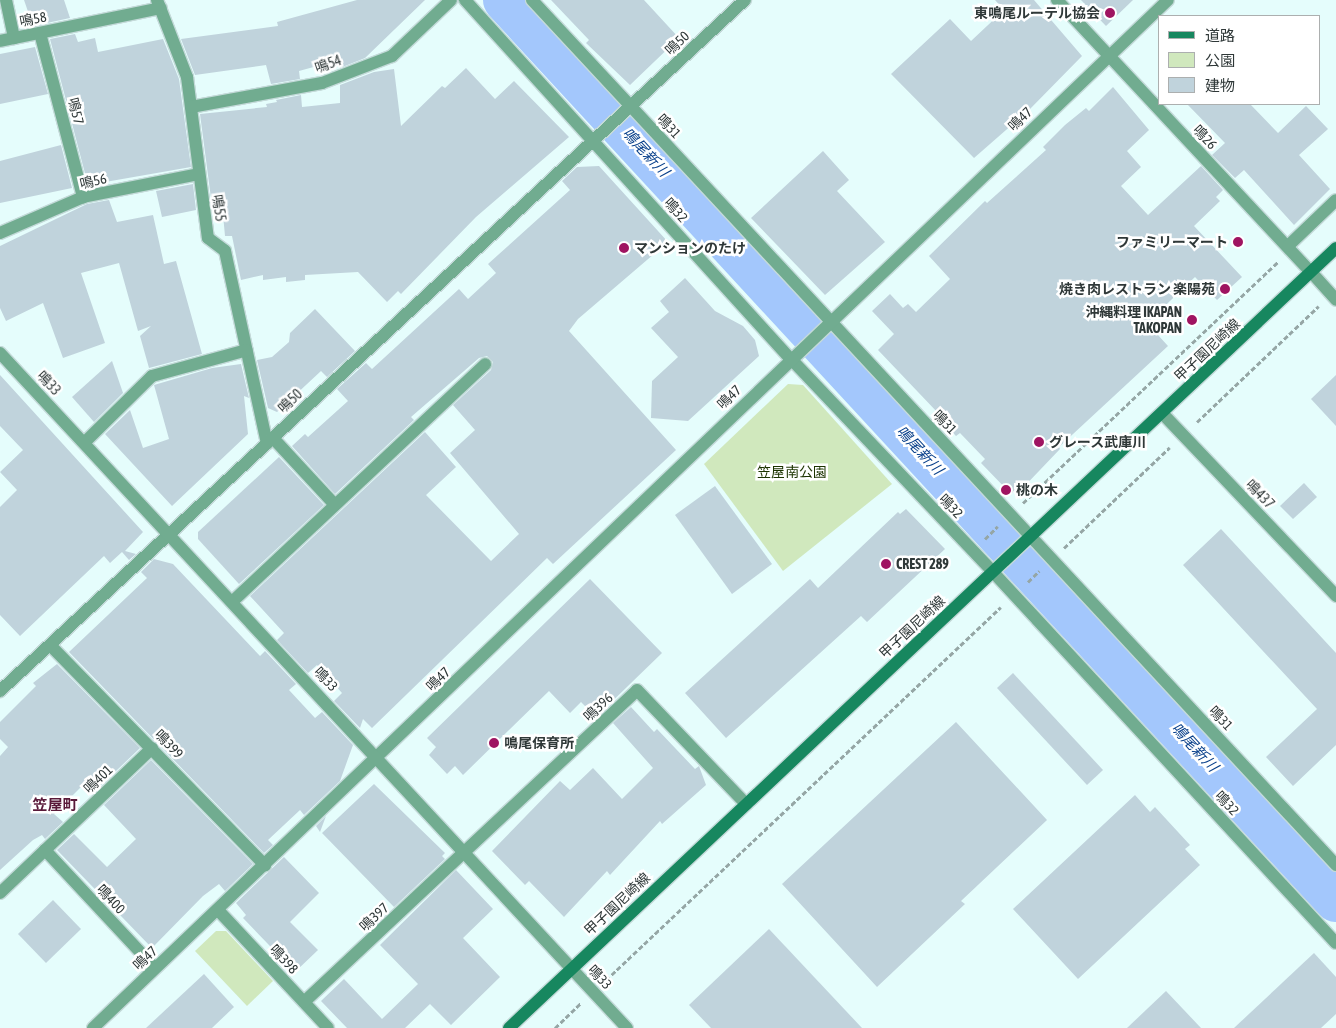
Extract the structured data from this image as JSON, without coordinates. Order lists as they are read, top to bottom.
{
  "streets": {
    "main road": ["甲子園尼崎線"],
    "street": [
      "鳴58",
      "鳴50",
      "鳴54",
      "鳴57",
      "鳴47",
      "鳴31",
      "鳴26",
      "鳴56",
      "鳴55",
      "鳴32",
      "鳴33",
      "鳴437",
      "鳴396",
      "鳴399",
      "鳴401",
      "鳴400",
      "鳴397",
      "鳴398"
    ]
  },
  "crossings": [
    ["鳴58", "鳴57"],
    ["鳴58", "鳴55"],
    ["鳴50", "鳴31"],
    ["鳴50", "鳴55"],
    ["鳴50", "鳴32"],
    ["鳴50", "鳴33"],
    ["鳴50", "鳴399"],
    ["鳴54", "鳴55"],
    ["鳴57", "鳴56"],
    ["鳴47", "鳴31"],
    ["鳴47", "鳴26"],
    ["鳴47", "鳴32"],
    ["鳴47", "鳴33"],
    ["鳴47", "鳴399"],
    ["鳴47", "鳴400"],
    ["鳴47", "鳴398"],
    ["鳴31", "甲子園尼崎線"],
    ["鳴26", "甲子園尼崎線"],
    ["鳴56", "鳴55"],
    ["鳴32", "甲子園尼崎線"],
    ["甲子園尼崎線", "鳴33"],
    ["甲子園尼崎線", "鳴437"],
    ["甲子園尼崎線", "鳴396"],
    ["鳴33", "鳴396"],
    ["鳴33", "鳴397"],
    ["鳴396", "鳴397"],
    ["鳴399", "鳴401"],
    ["鳴401", "鳴400"],
    ["鳴397", "鳴398"]
  ],
  "districts": ["笠屋町"],
  "water": ["鳴尾新川"],
  "parks": ["笠屋南公園"],
  "places": [
    "東鳴尾ルーテル協会",
    "ファミリーマート",
    "マンションのたけ",
    "焼き肉レストラン 楽陽苑",
    "沖縄料理 IKAPAN TAKOPAN",
    "グレース武庫川",
    "桃の木",
    "CREST 289",
    "鳴尾保育所"
  ],
  "legend": ["道路", "公園", "建物"]
}
